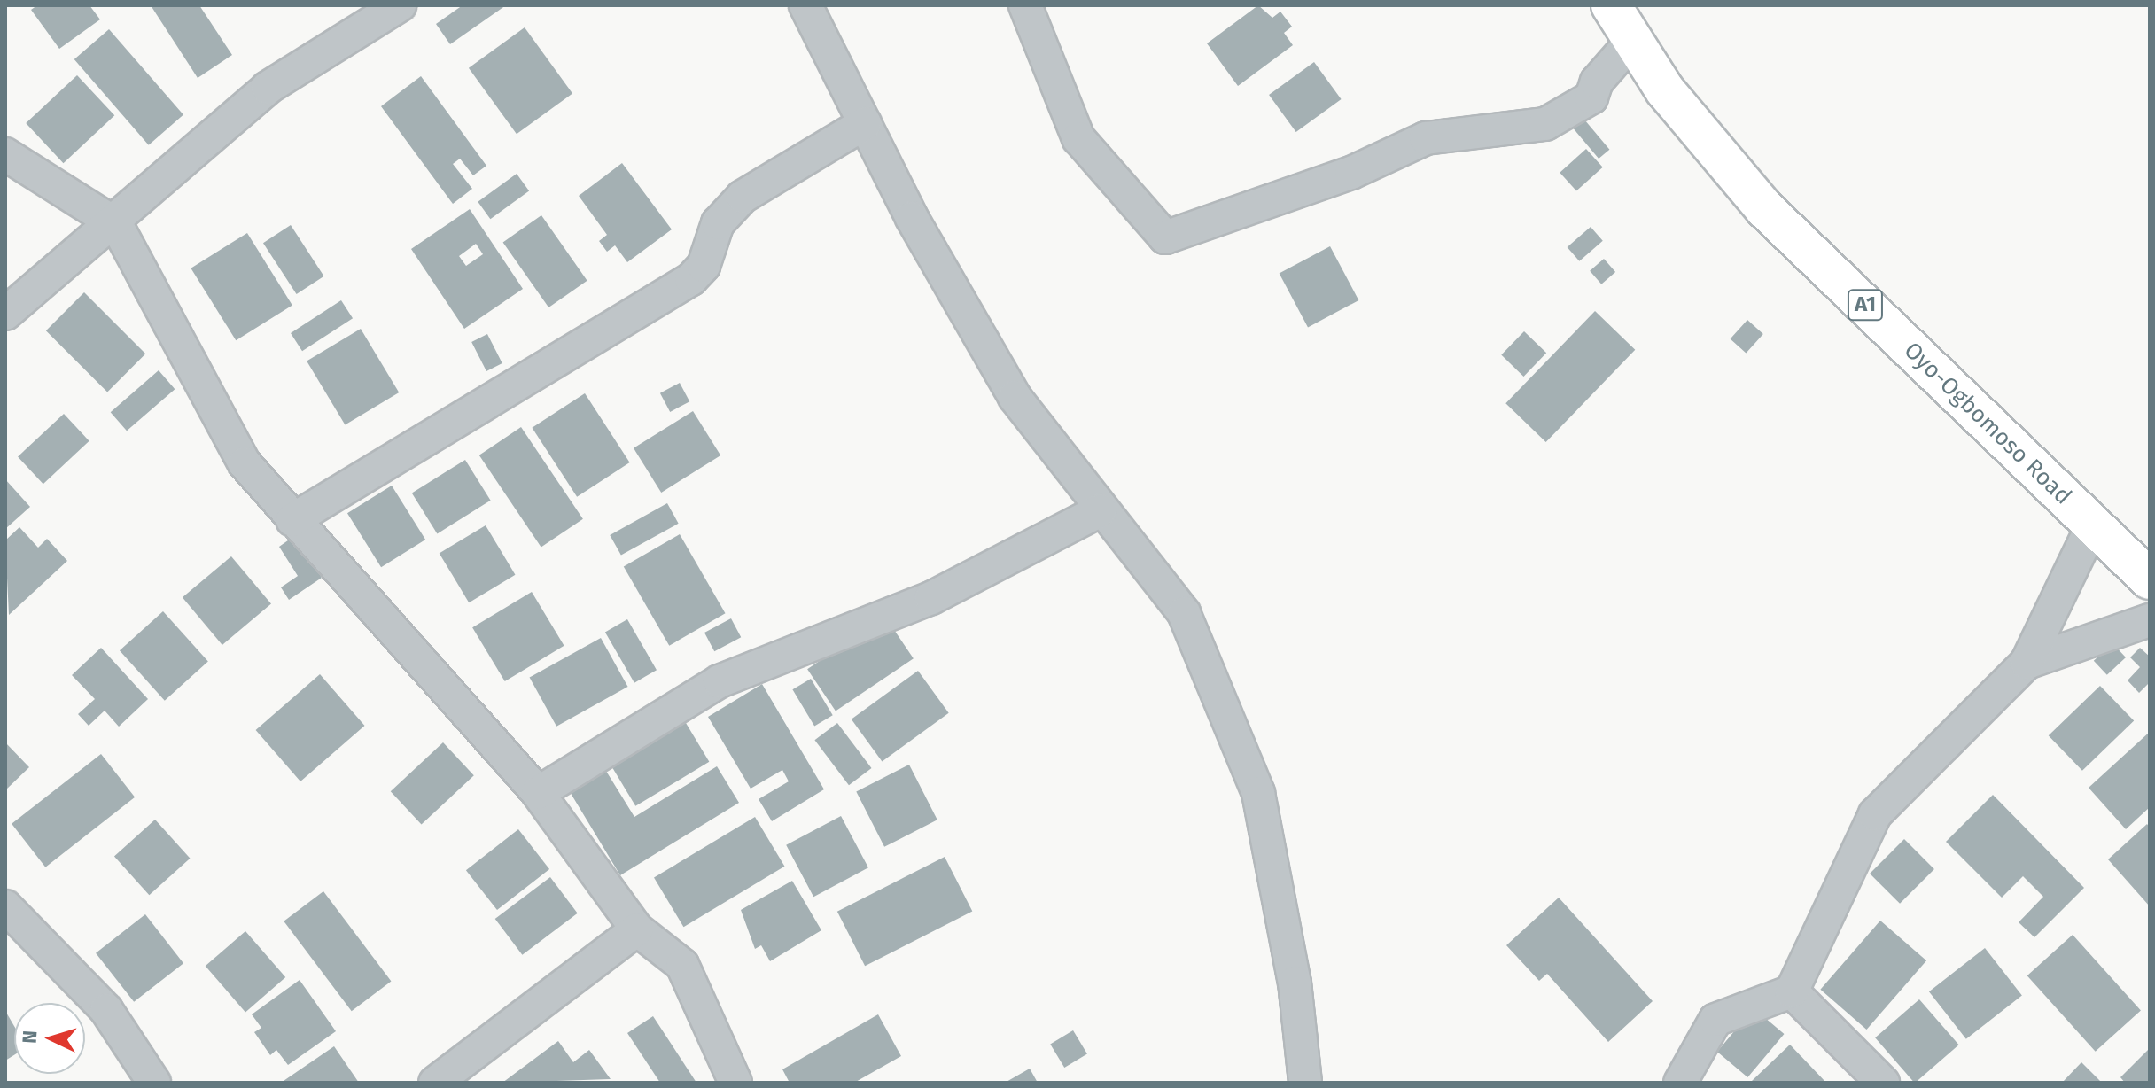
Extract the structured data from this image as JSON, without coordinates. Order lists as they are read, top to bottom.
{
  "streets": {
    "highway": ["A1", "Oyo-Ogbomoso Road"]
  },
  "north": "left"
}
